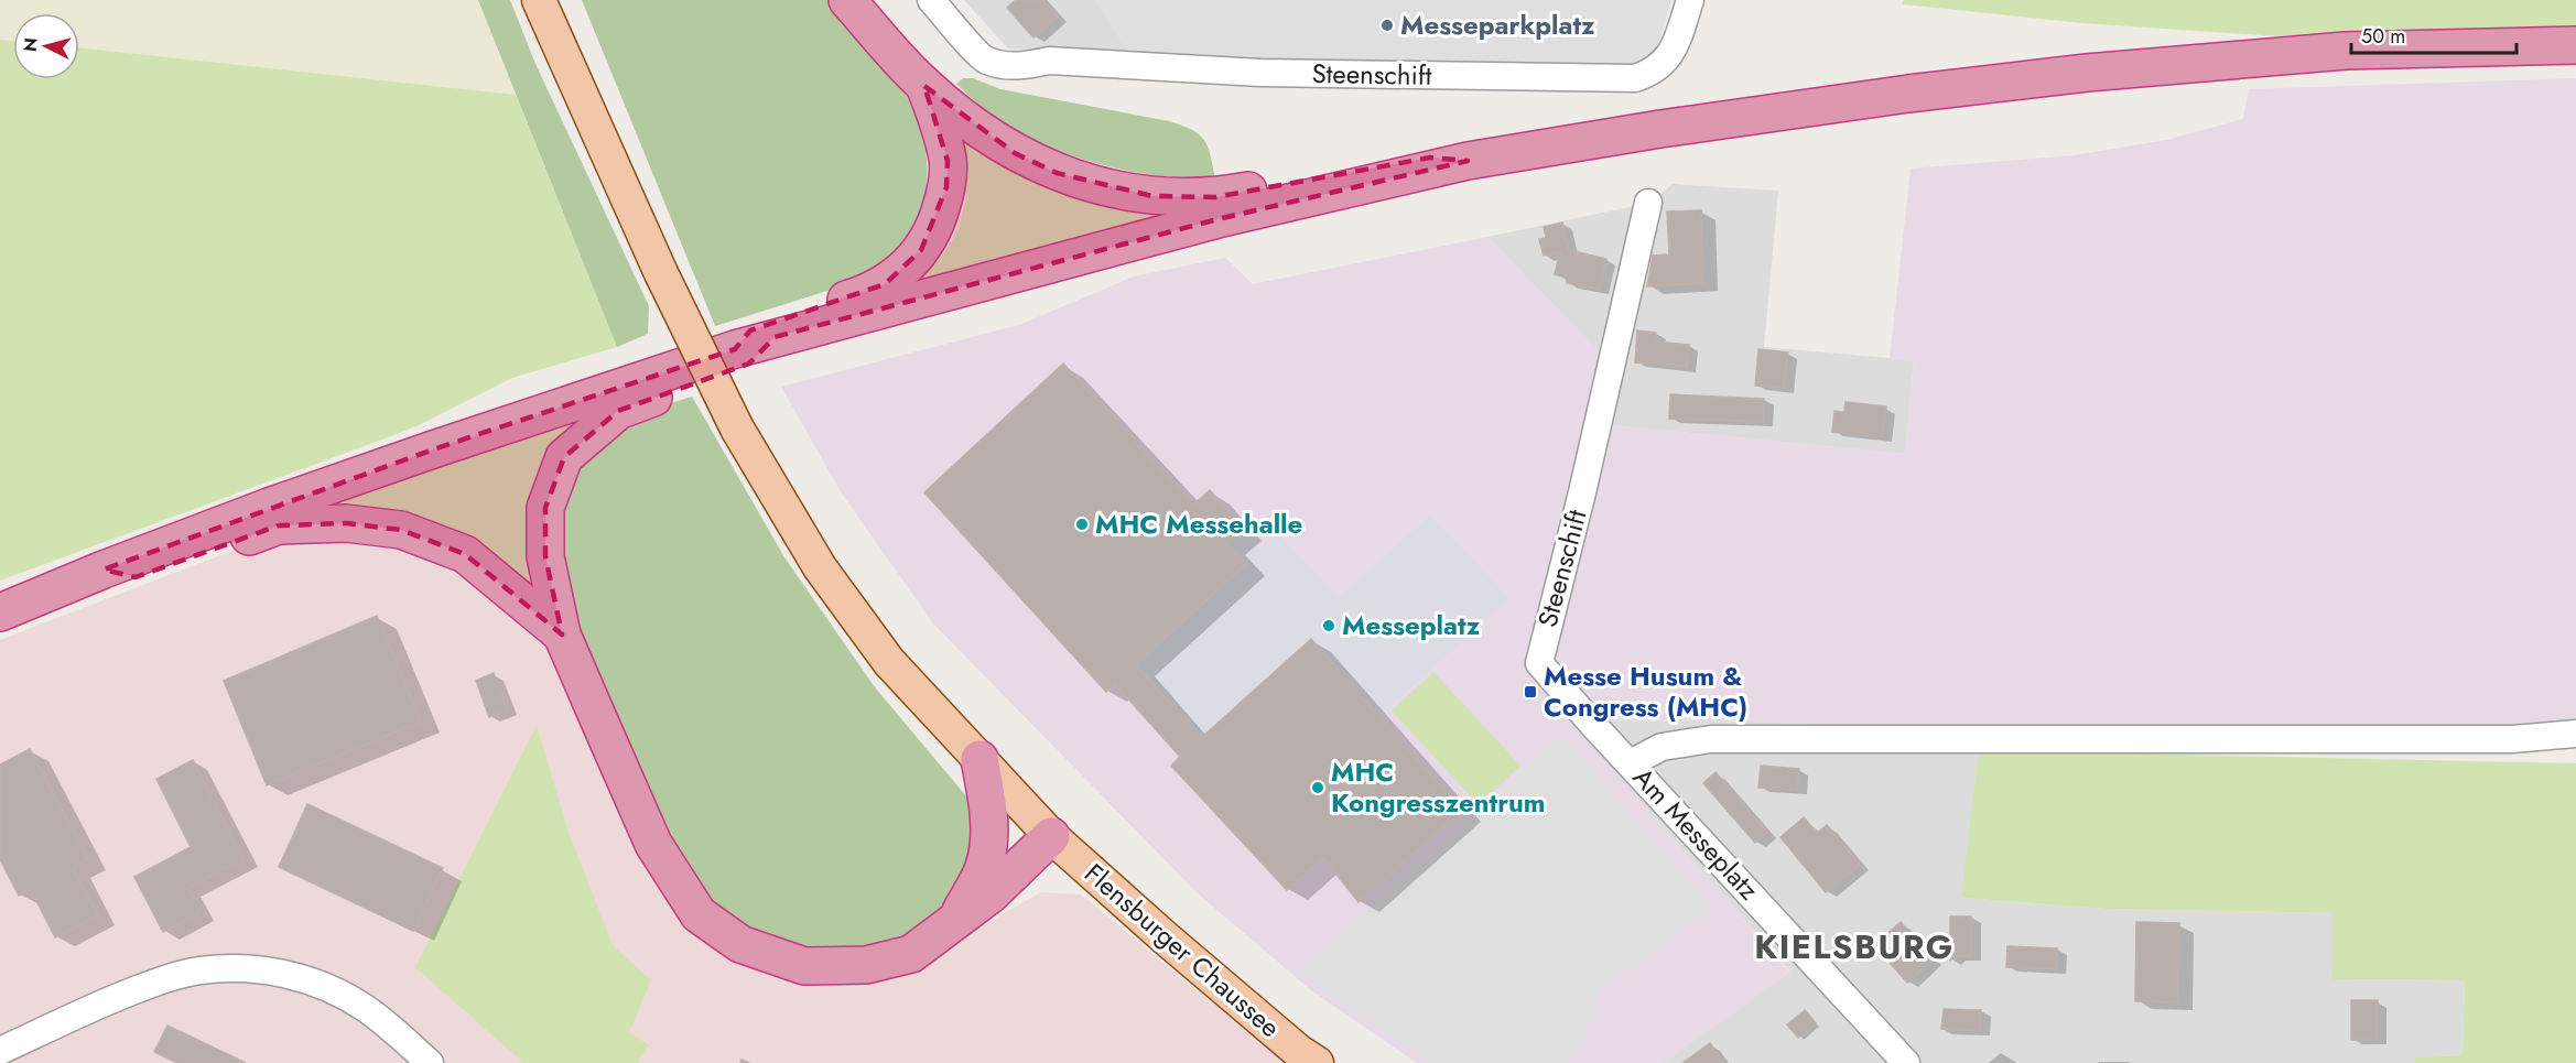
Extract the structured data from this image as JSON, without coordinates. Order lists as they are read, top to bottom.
{
  "streets": {
    "main road": ["Flensburger Chaussee"],
    "street": ["Steenschift", "Am Messeplatz"]
  },
  "crossings": [
    ["Steenschift", "Am Messeplatz"]
  ],
  "districts": ["KIELSBURG"],
  "places": {
    "other": [
      "Messeparkplatz",
      "MHC Messehalle",
      "Messeplatz",
      "MHC Kongresszentrum"
    ],
    "transit": ["Messe Husum & Congress (MHC)"]
  },
  "scale_bar": "50 m",
  "north": "left"
}
